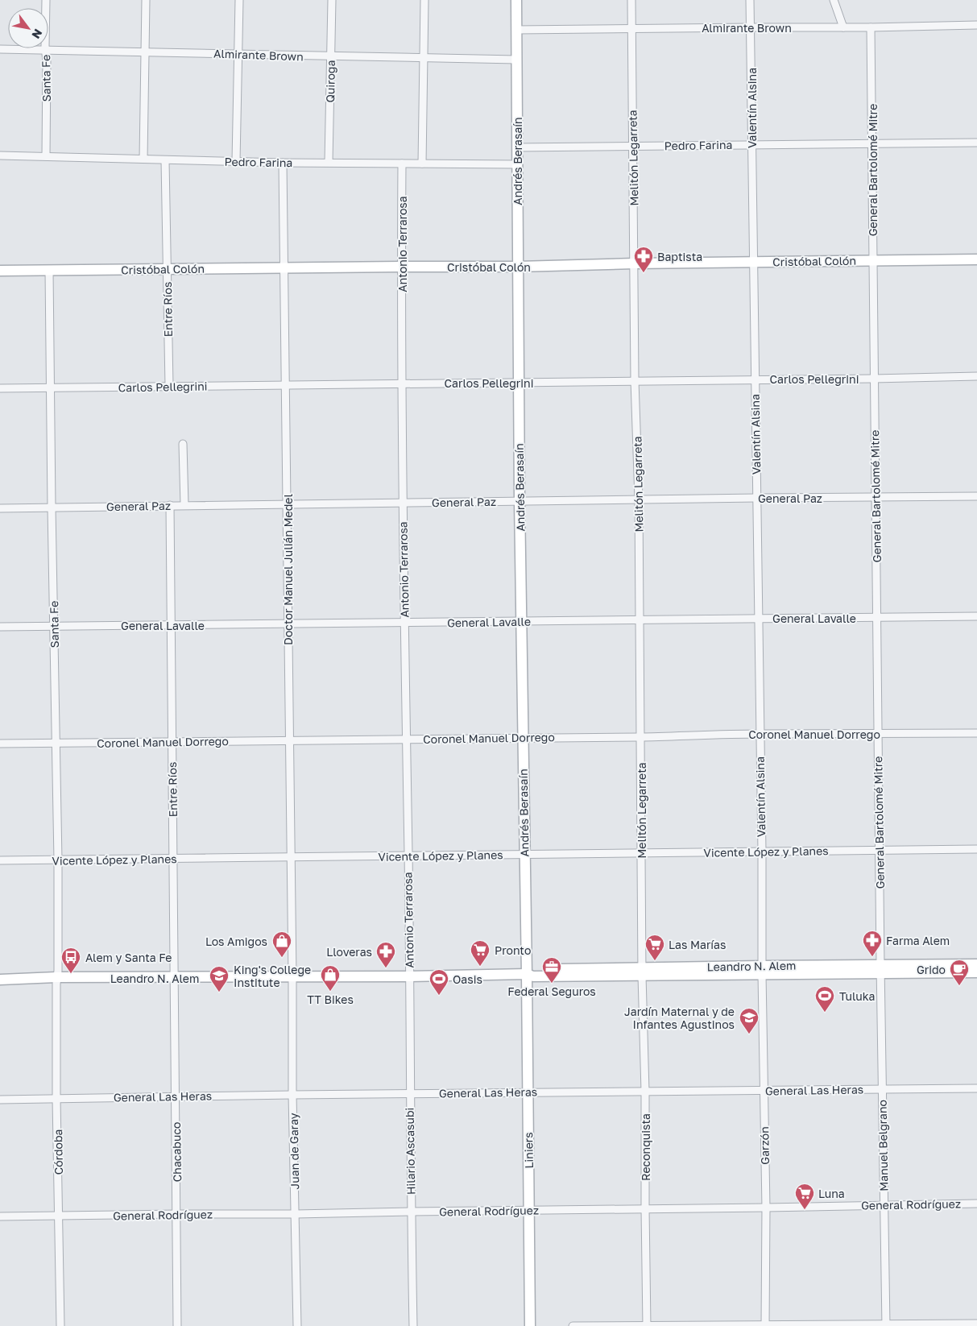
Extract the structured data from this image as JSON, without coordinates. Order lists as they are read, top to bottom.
{
  "streets": {
    "street": [
      "Almirante Brown",
      "Santa Fe",
      "Quiroga",
      "Valentín Alsina",
      "Pedro Farina",
      "Melitón Legarreta",
      "Andrés Berasaín",
      "General Bartolomé Mitre",
      "Antonio Terrarosa",
      "Cristóbal Colón",
      "Entre Ríos",
      "Carlos Pellegrini",
      "General Paz",
      "Doctor Manuel Julián Medel",
      "General Lavalle",
      "Coronel Manuel Dorrego",
      "Vicente López y Planes",
      "Leandro N. Alem",
      "General Las Heras",
      "Garzón",
      "Manuel Belgrano",
      "Reconquista",
      "Liniers",
      "Juan de Garay",
      "Hilario Ascasubi",
      "Córdoba",
      "Chacabuco",
      "General Rodríguez"
    ]
  },
  "crossings": [
    ["Almirante Brown", "Santa Fe"],
    ["Almirante Brown", "Quiroga"],
    ["Almirante Brown", "Valentín Alsina"],
    ["Almirante Brown", "Melitón Legarreta"],
    ["Almirante Brown", "Andrés Berasaín"],
    ["Almirante Brown", "General Bartolomé Mitre"],
    ["Santa Fe", "Pedro Farina"],
    ["Santa Fe", "Cristóbal Colón"],
    ["Santa Fe", "Carlos Pellegrini"],
    ["Santa Fe", "General Paz"],
    ["Santa Fe", "General Lavalle"],
    ["Santa Fe", "Coronel Manuel Dorrego"],
    ["Santa Fe", "Vicente López y Planes"],
    ["Santa Fe", "Leandro N. Alem"],
    ["Santa Fe", "Córdoba"],
    ["Quiroga", "Pedro Farina"],
    ["Valentín Alsina", "Pedro Farina"],
    ["Valentín Alsina", "Cristóbal Colón"],
    ["Valentín Alsina", "Carlos Pellegrini"],
    ["Valentín Alsina", "General Paz"],
    ["Valentín Alsina", "General Lavalle"],
    ["Valentín Alsina", "Coronel Manuel Dorrego"],
    ["Valentín Alsina", "Vicente López y Planes"],
    ["Valentín Alsina", "Leandro N. Alem"],
    ["Valentín Alsina", "Garzón"],
    ["Pedro Farina", "Melitón Legarreta"],
    ["Pedro Farina", "Andrés Berasaín"],
    ["Pedro Farina", "General Bartolomé Mitre"],
    ["Pedro Farina", "Antonio Terrarosa"],
    ["Pedro Farina", "Entre Ríos"],
    ["Pedro Farina", "Doctor Manuel Julián Medel"],
    ["Melitón Legarreta", "Cristóbal Colón"],
    ["Melitón Legarreta", "Carlos Pellegrini"],
    ["Melitón Legarreta", "General Paz"],
    ["Melitón Legarreta", "General Lavalle"],
    ["Melitón Legarreta", "Coronel Manuel Dorrego"],
    ["Melitón Legarreta", "Vicente López y Planes"],
    ["Melitón Legarreta", "Leandro N. Alem"],
    ["Melitón Legarreta", "Reconquista"],
    ["Andrés Berasaín", "Cristóbal Colón"],
    ["Andrés Berasaín", "Carlos Pellegrini"],
    ["Andrés Berasaín", "General Paz"],
    ["Andrés Berasaín", "General Lavalle"],
    ["Andrés Berasaín", "Coronel Manuel Dorrego"],
    ["Andrés Berasaín", "Vicente López y Planes"],
    ["Andrés Berasaín", "Leandro N. Alem"],
    ["Andrés Berasaín", "Liniers"],
    ["General Bartolomé Mitre", "Cristóbal Colón"],
    ["General Bartolomé Mitre", "Carlos Pellegrini"],
    ["General Bartolomé Mitre", "General Paz"],
    ["General Bartolomé Mitre", "General Lavalle"],
    ["General Bartolomé Mitre", "Coronel Manuel Dorrego"],
    ["General Bartolomé Mitre", "Vicente López y Planes"],
    ["General Bartolomé Mitre", "Leandro N. Alem"],
    ["General Bartolomé Mitre", "Manuel Belgrano"],
    ["Antonio Terrarosa", "Cristóbal Colón"],
    ["Antonio Terrarosa", "Carlos Pellegrini"],
    ["Antonio Terrarosa", "General Paz"],
    ["Antonio Terrarosa", "General Lavalle"],
    ["Antonio Terrarosa", "Coronel Manuel Dorrego"],
    ["Antonio Terrarosa", "Vicente López y Planes"],
    ["Antonio Terrarosa", "Leandro N. Alem"],
    ["Antonio Terrarosa", "Hilario Ascasubi"],
    ["Cristóbal Colón", "Entre Ríos"],
    ["Cristóbal Colón", "Doctor Manuel Julián Medel"],
    ["Entre Ríos", "Carlos Pellegrini"],
    ["Entre Ríos", "General Paz"],
    ["Entre Ríos", "General Lavalle"],
    ["Entre Ríos", "Coronel Manuel Dorrego"],
    ["Entre Ríos", "Vicente López y Planes"],
    ["Entre Ríos", "Leandro N. Alem"],
    ["Entre Ríos", "Chacabuco"],
    ["Carlos Pellegrini", "Doctor Manuel Julián Medel"],
    ["General Paz", "Doctor Manuel Julián Medel"],
    ["Doctor Manuel Julián Medel", "General Lavalle"],
    ["Doctor Manuel Julián Medel", "Coronel Manuel Dorrego"],
    ["Doctor Manuel Julián Medel", "Vicente López y Planes"],
    ["Doctor Manuel Julián Medel", "Leandro N. Alem"],
    ["Doctor Manuel Julián Medel", "Juan de Garay"],
    ["Leandro N. Alem", "Garzón"],
    ["Leandro N. Alem", "Manuel Belgrano"],
    ["Leandro N. Alem", "Reconquista"],
    ["Leandro N. Alem", "Liniers"],
    ["Leandro N. Alem", "Juan de Garay"],
    ["Leandro N. Alem", "Hilario Ascasubi"],
    ["Leandro N. Alem", "Córdoba"],
    ["Leandro N. Alem", "Chacabuco"],
    ["General Las Heras", "Garzón"],
    ["General Las Heras", "Manuel Belgrano"],
    ["General Las Heras", "Reconquista"],
    ["General Las Heras", "Liniers"],
    ["General Las Heras", "Juan de Garay"],
    ["General Las Heras", "Hilario Ascasubi"],
    ["General Las Heras", "Córdoba"],
    ["General Las Heras", "Chacabuco"],
    ["Garzón", "General Rodríguez"],
    ["Manuel Belgrano", "General Rodríguez"],
    ["Reconquista", "General Rodríguez"],
    ["Liniers", "General Rodríguez"],
    ["Juan de Garay", "General Rodríguez"],
    ["Hilario Ascasubi", "General Rodríguez"],
    ["Córdoba", "General Rodríguez"],
    ["Chacabuco", "General Rodríguez"]
  ],
  "places": {
    "pharmacy": ["Baptista", "Farma Alem", "Lloveras"],
    "shop": ["Los Amigos", "TT Bikes"],
    "supermarket": ["Las Marías", "Pronto", "Luna"],
    "bus stop": ["Alem y Santa Fe"],
    "office": ["Federal Seguros"],
    "cafe": ["Grido"],
    "school or university": ["King's College Institute", "Jardín Maternal y de Infantes Agustinos"],
    "sports": ["Oasis", "Tuluka"]
  },
  "north": "bottom right"
}
